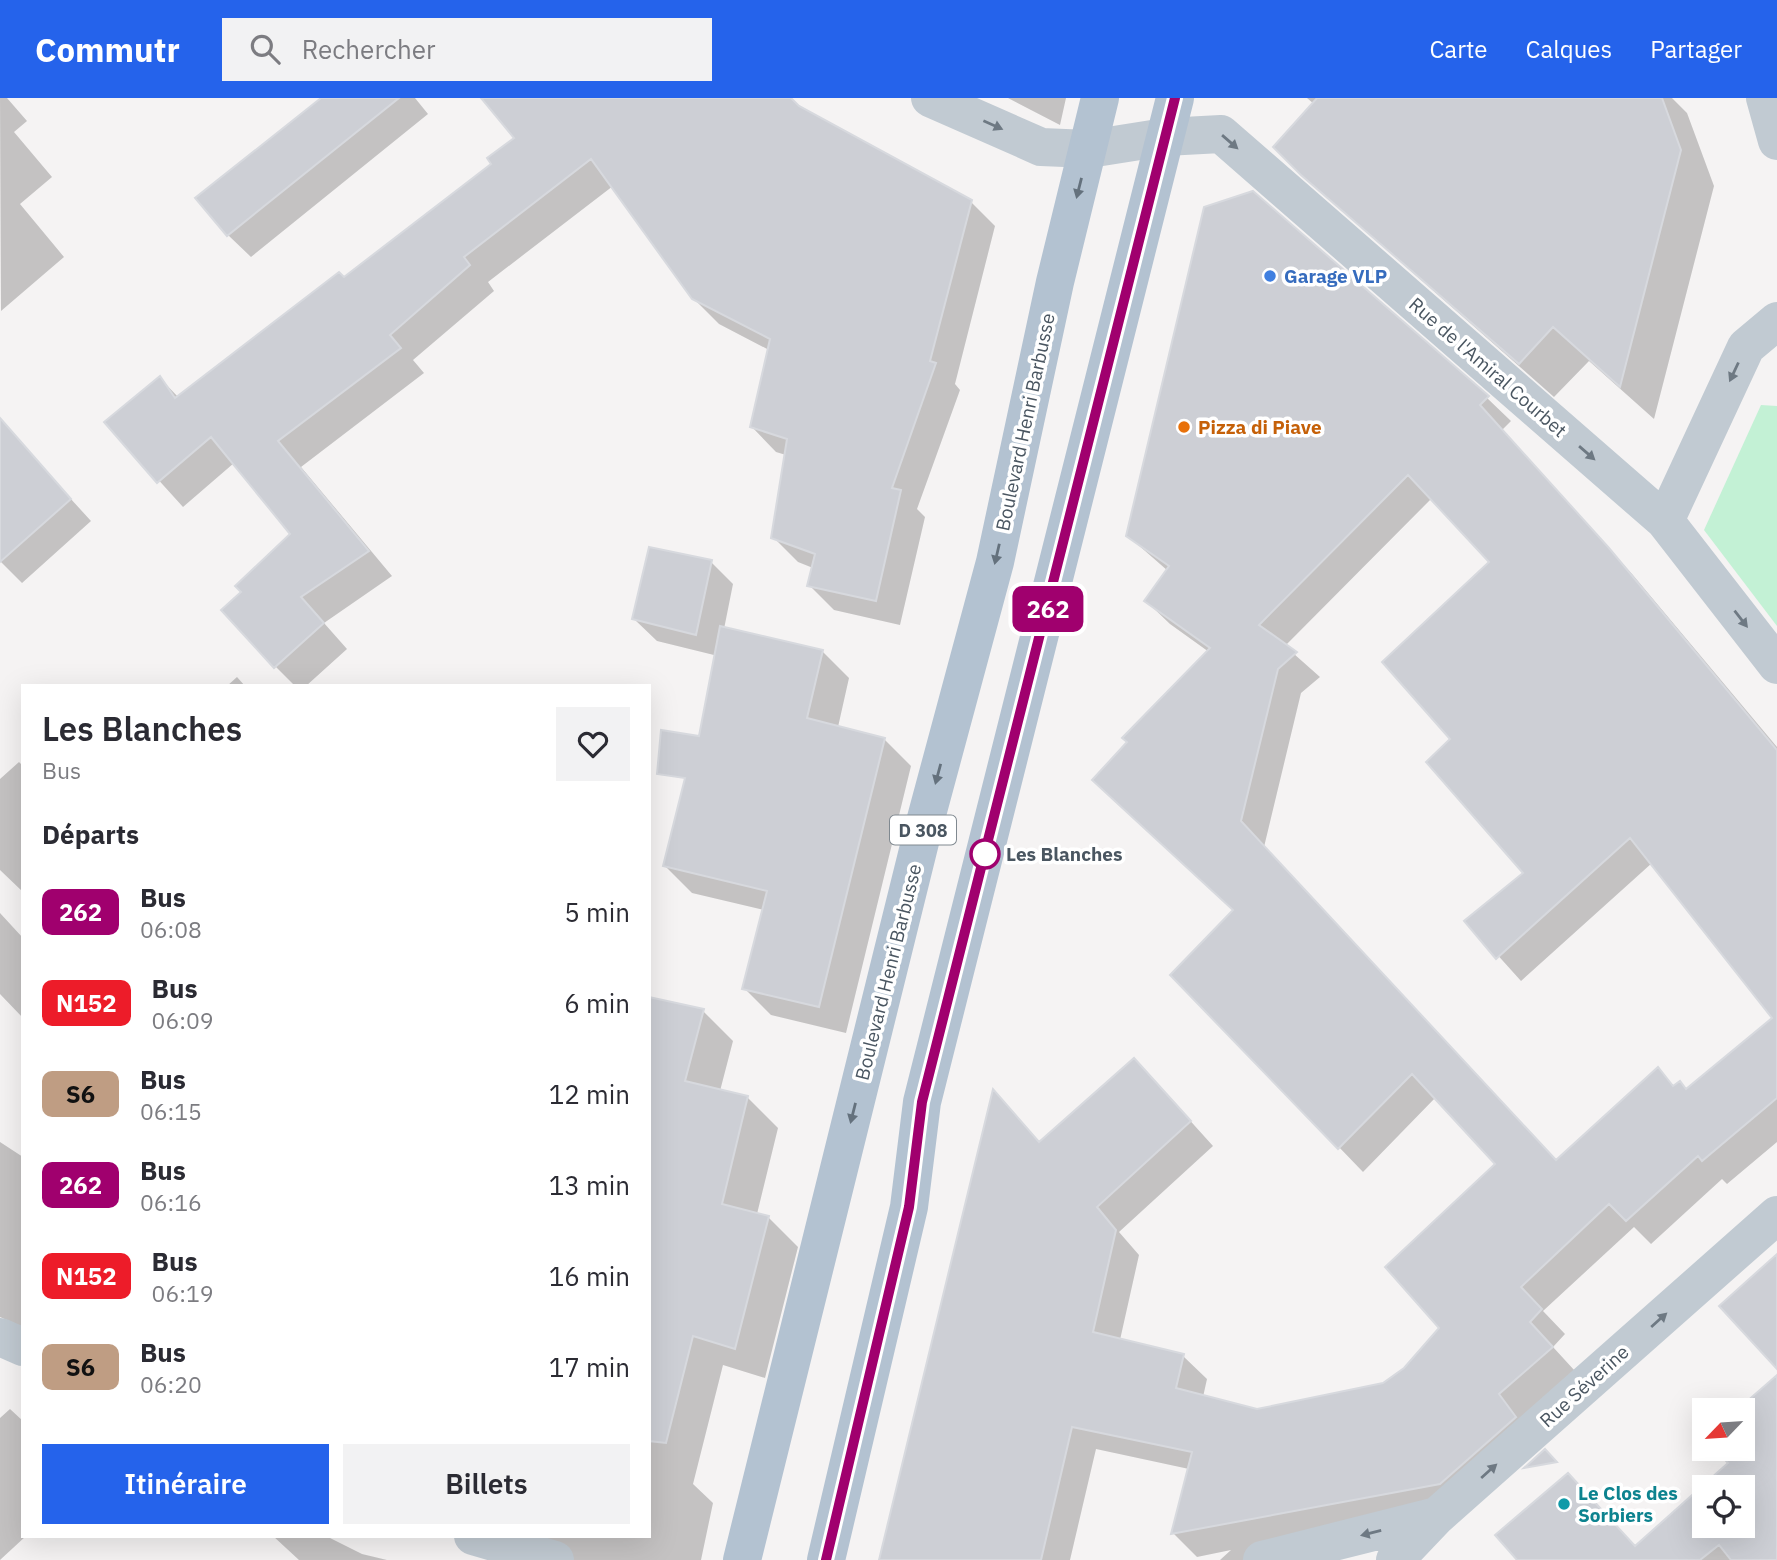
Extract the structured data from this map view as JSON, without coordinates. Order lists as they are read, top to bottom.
{
  "streets": {
    "main road": ["Boulevard Henri Barbusse", "D 308"],
    "street": ["Rue de l'Amiral Courbet", "Rue Séverine"]
  },
  "crossings": [
    ["Rue de l'Amiral Courbet", "Boulevard Henri Barbusse"]
  ],
  "one_way": ["Rue de l'Amiral Courbet", "Rue Séverine"],
  "places": [
    "Garage VLP",
    "Pizza di Piave",
    "Les Blanches",
    "Le Clos des Sorbiers"
  ],
  "lines": ["bus line 262"],
  "north": "bottom left",
  "page": {
    "header": "Commutr",
    "search": "Rechercher",
    "nav": ["Carte", "Calques", "Partager"],
    "on_map": "262",
    "heading": [
      ["Les Blanches", "Bus"],
      "Départs"
    ],
    "list": [
      {
        "mark": "262",
        "name": "Bus",
        "note": "06:08",
        "value": "5 min"
      },
      {
        "mark": "N152",
        "name": "Bus",
        "note": "06:09",
        "value": "6 min"
      },
      {
        "mark": "S6",
        "name": "Bus",
        "note": "06:15",
        "value": "12 min"
      },
      {
        "mark": "262",
        "name": "Bus",
        "note": "06:16",
        "value": "13 min"
      },
      {
        "mark": "N152",
        "name": "Bus",
        "note": "06:19",
        "value": "16 min"
      },
      {
        "mark": "S6",
        "name": "Bus",
        "note": "06:20",
        "value": "17 min"
      }
    ],
    "buttons": ["Itinéraire", "Billets"]
  }
}
